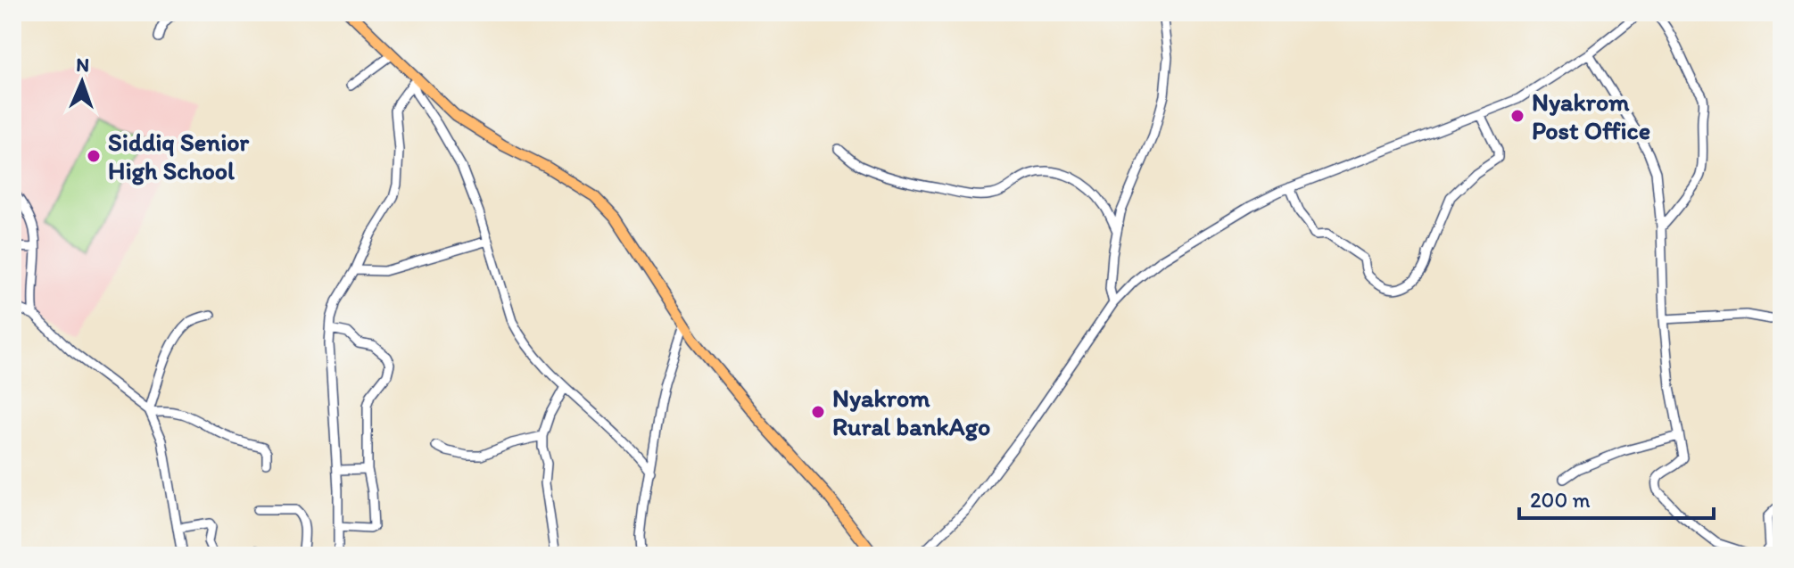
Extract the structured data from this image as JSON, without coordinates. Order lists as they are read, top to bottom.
{
  "places": ["Nyakrom Post Office", "Siddiq Senior High School", "Nyakrom Rural bankAgo"],
  "scale_bar": "200 m",
  "north": "top"
}
